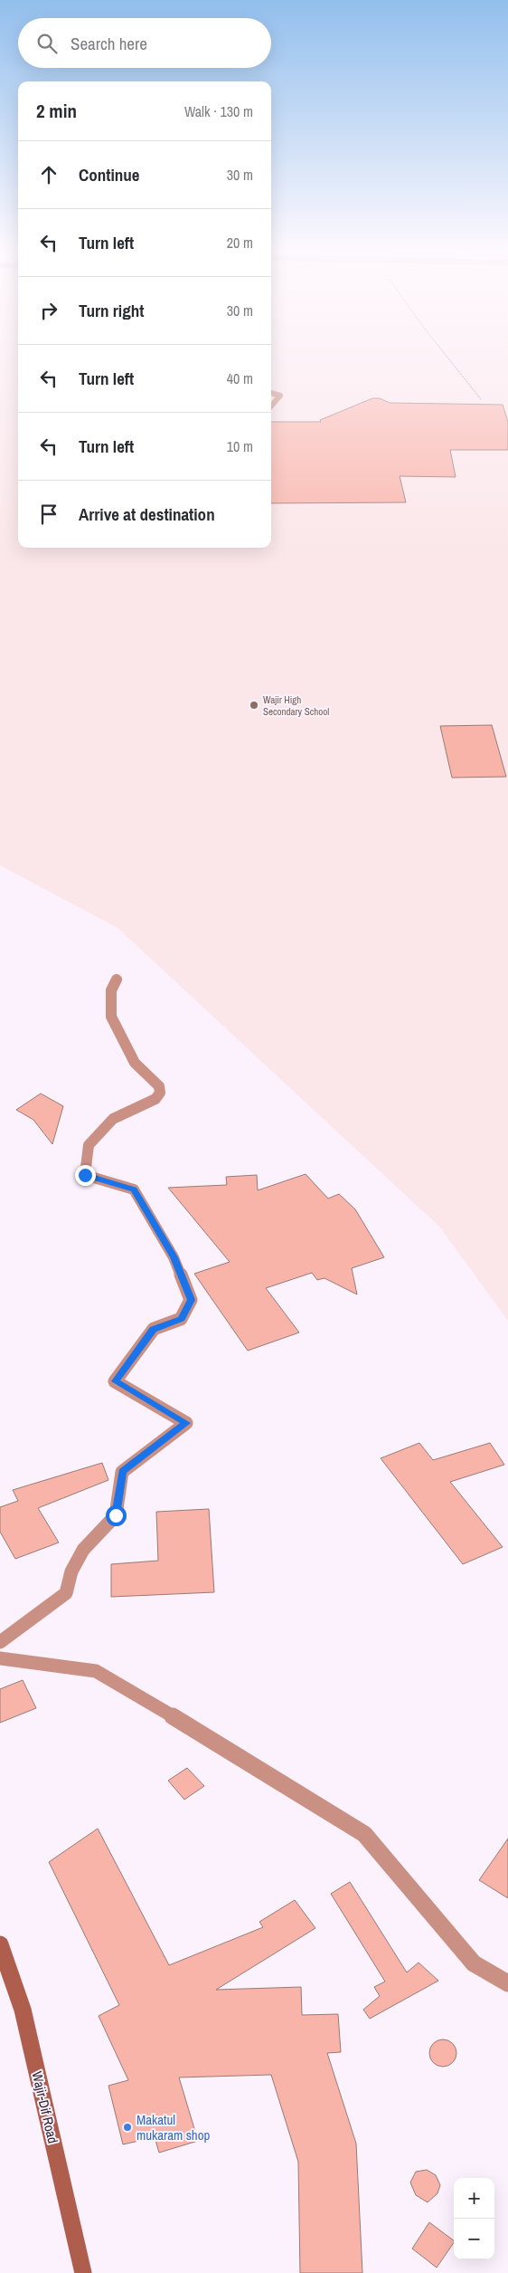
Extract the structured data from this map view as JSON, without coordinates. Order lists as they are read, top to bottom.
{
  "streets": {
    "main road": ["Wajir-Dif Road"]
  },
  "places": ["Wajir High Secondary School", "Makatul mukaram shop"],
  "page": {
    "search": "Search here",
    "heading": ["2 min", "Walk · 130 m"],
    "list": [
      ["Continue", "30 m"],
      ["Turn left", "20 m"],
      ["Turn right", "30 m"],
      ["Turn left", "40 m"],
      ["Turn left", "10 m"],
      "Arrive at destination"
    ],
    "map_buttons": ["+", "−"]
  }
}
